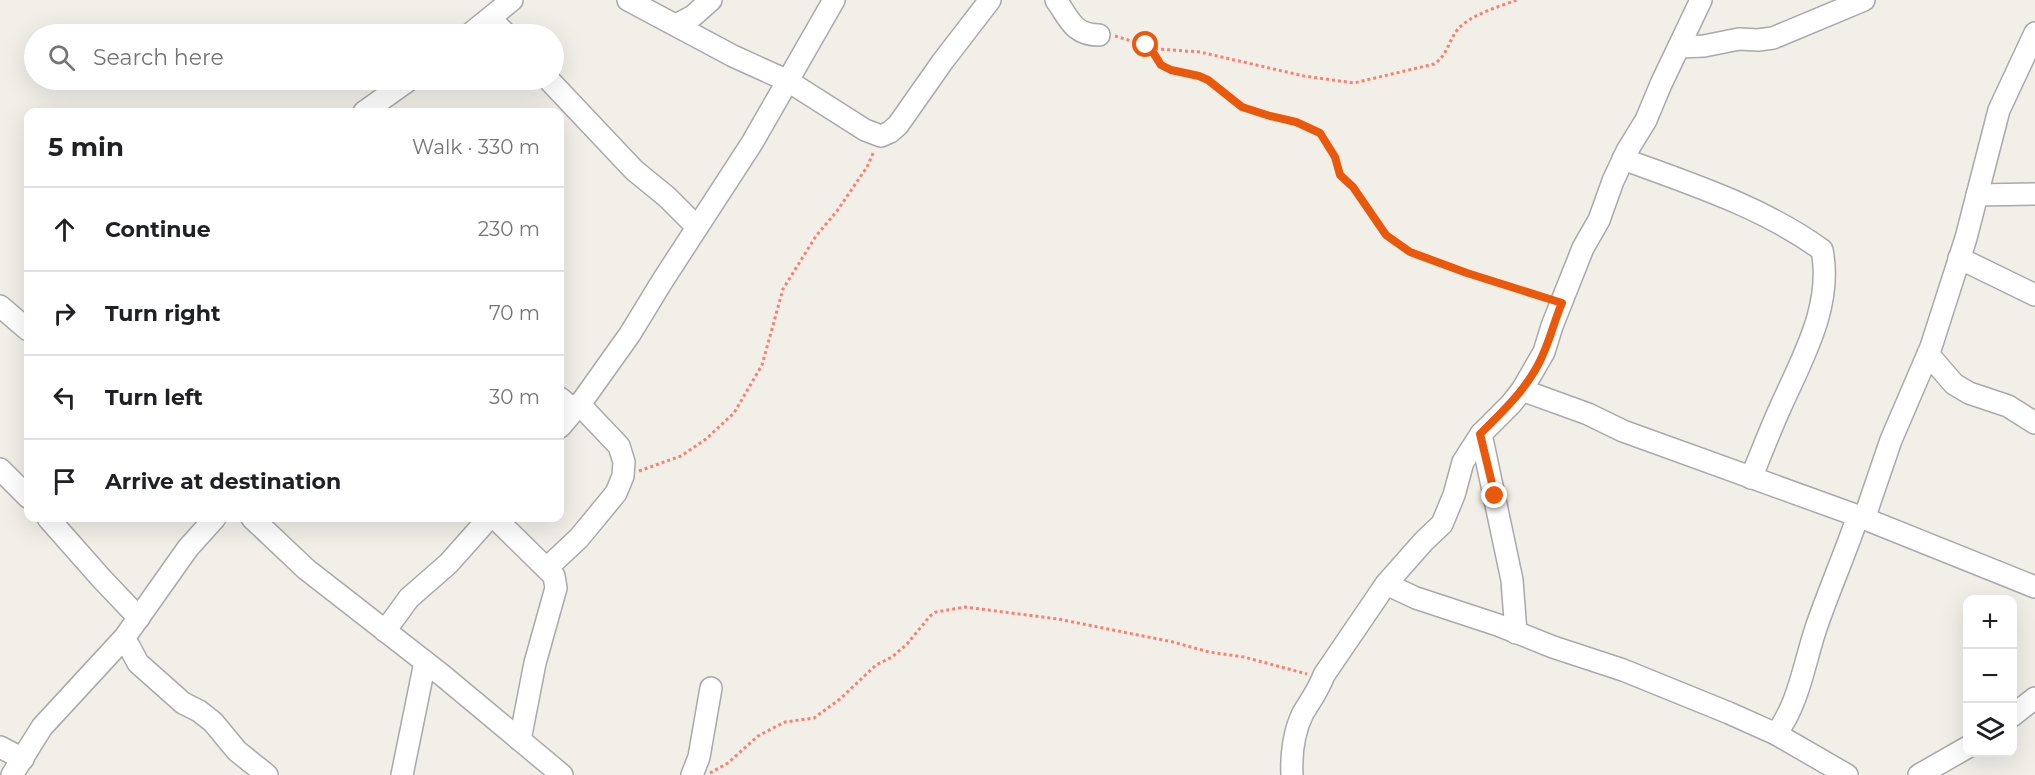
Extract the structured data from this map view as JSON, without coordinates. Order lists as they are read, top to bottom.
{
  "page": {
    "search": "Search here",
    "heading": ["5 min", "Walk · 330 m"],
    "list": [
      ["Continue", "230 m"],
      ["Turn right", "70 m"],
      ["Turn left", "30 m"],
      "Arrive at destination"
    ],
    "map_buttons": ["+", "−"]
  }
}
